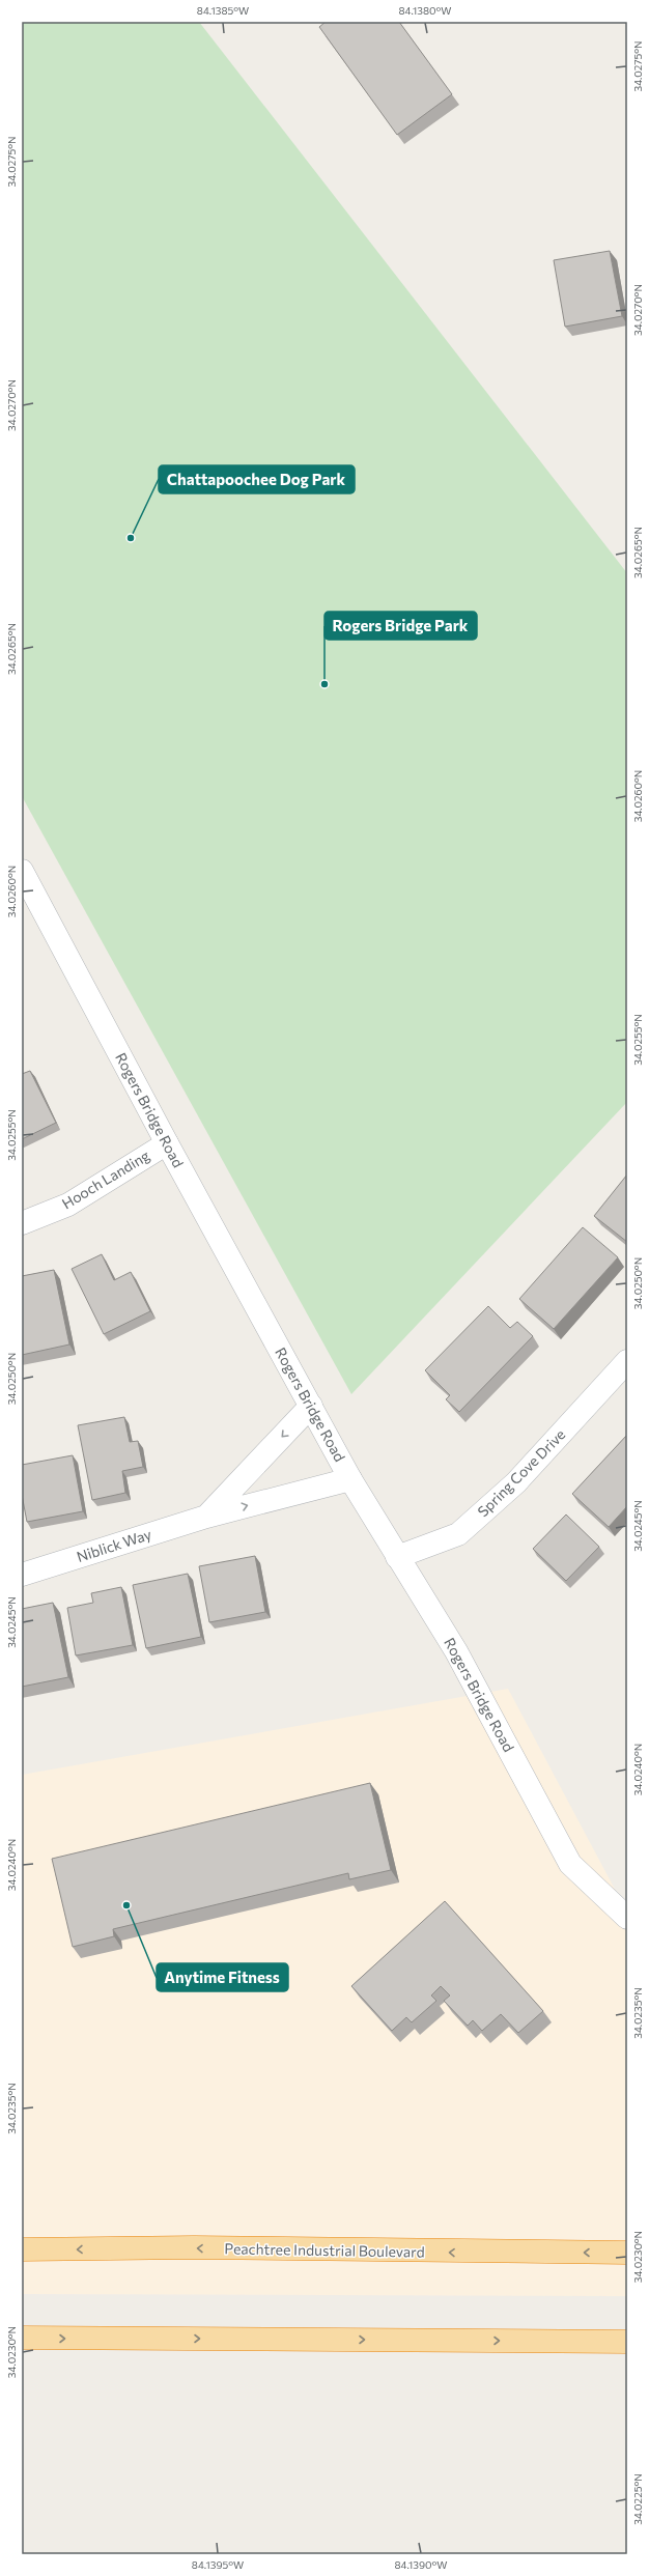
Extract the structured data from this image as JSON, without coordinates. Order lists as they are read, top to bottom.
{
  "streets": {
    "highway": ["Peachtree Industrial Boulevard"],
    "street": [
      "Rogers Bridge Road",
      "Hooch Landing",
      "Spring Cove Drive",
      "Niblick Way"
    ]
  },
  "crossings": [
    ["Rogers Bridge Road", "Hooch Landing"],
    ["Rogers Bridge Road", "Spring Cove Drive"],
    ["Rogers Bridge Road", "Niblick Way"]
  ],
  "places": ["Chattapoochee Dog Park", "Rogers Bridge Park", "Anytime Fitness"],
  "coordinates": [
    "84.1385°W",
    "84.1380°W",
    "34.0275°N",
    "34.0270°N",
    "34.0265°N",
    "34.0260°N",
    "34.0255°N",
    "34.0250°N",
    "34.0245°N",
    "34.0240°N",
    "34.0235°N",
    "34.0230°N",
    "34.0225°N",
    "84.1395°W",
    "84.1390°W"
  ]
}
